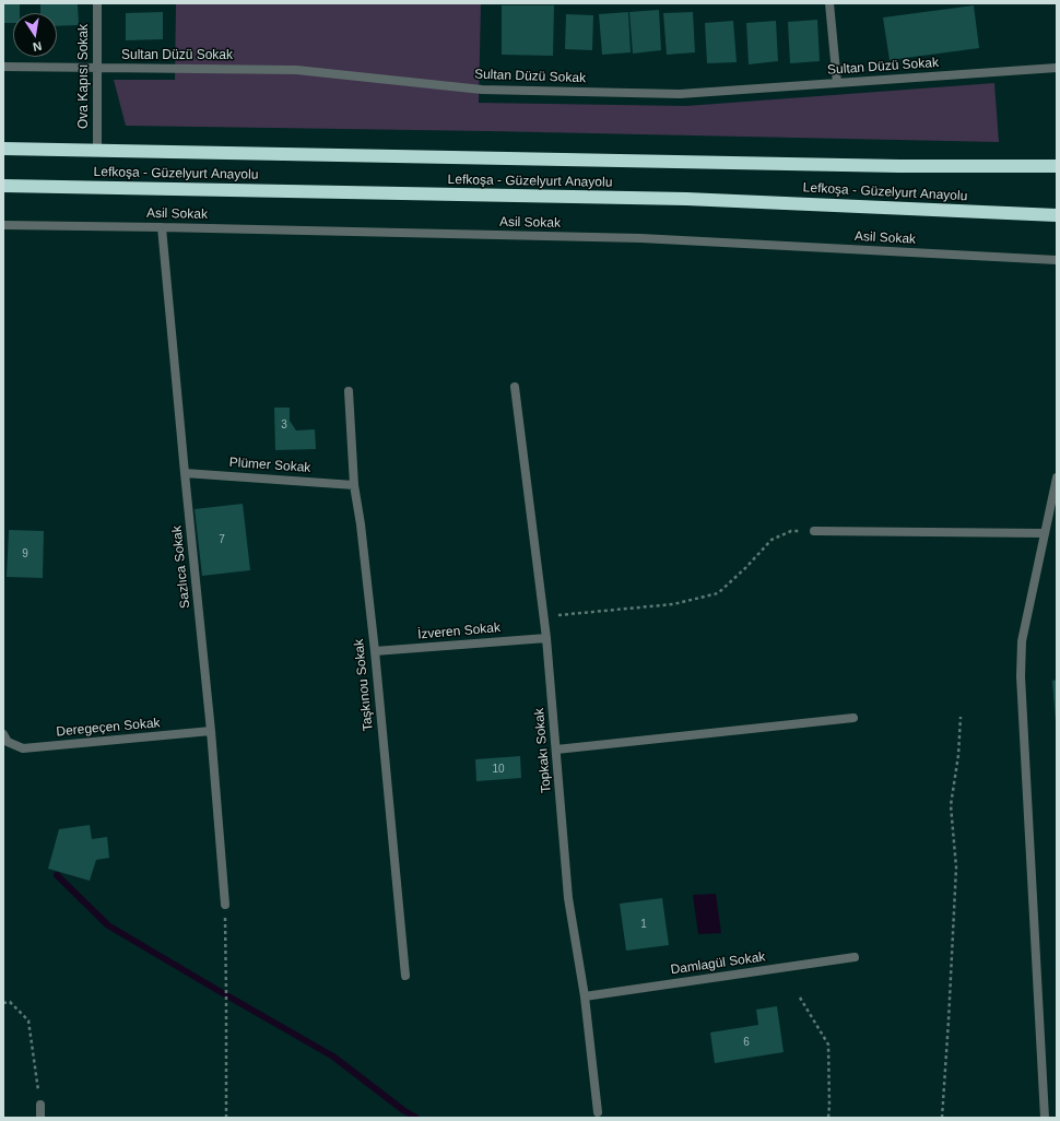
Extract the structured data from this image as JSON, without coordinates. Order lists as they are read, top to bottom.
{
  "streets": {
    "highway": ["Lefkoşa - Güzelyurt Anayolu"],
    "street": [
      "Sultan Düzü Sokak",
      "Ova Kapısı Sokak",
      "Asil Sokak",
      "Plümer Sokak",
      "Sazlıca Sokak",
      "İzveren Sokak",
      "Taşkınou Sokak",
      "Deregeçen Sokak",
      "Topkakı Sokak",
      "Damlagül Sokak"
    ]
  },
  "crossings": [
    ["Sultan Düzü Sokak", "Ova Kapısı Sokak"],
    ["Ova Kapısı Sokak", "Lefkoşa - Güzelyurt Anayolu"],
    ["Asil Sokak", "Sazlıca Sokak"],
    ["Plümer Sokak", "Sazlıca Sokak"],
    ["Plümer Sokak", "Taşkınou Sokak"],
    ["Sazlıca Sokak", "Deregeçen Sokak"],
    ["İzveren Sokak", "Taşkınou Sokak"],
    ["İzveren Sokak", "Topkakı Sokak"],
    ["Topkakı Sokak", "Damlagül Sokak"]
  ],
  "house_numbers": [
    "3",
    "7",
    "9",
    "10",
    "1",
    "6"
  ],
  "north": "bottom"
}
